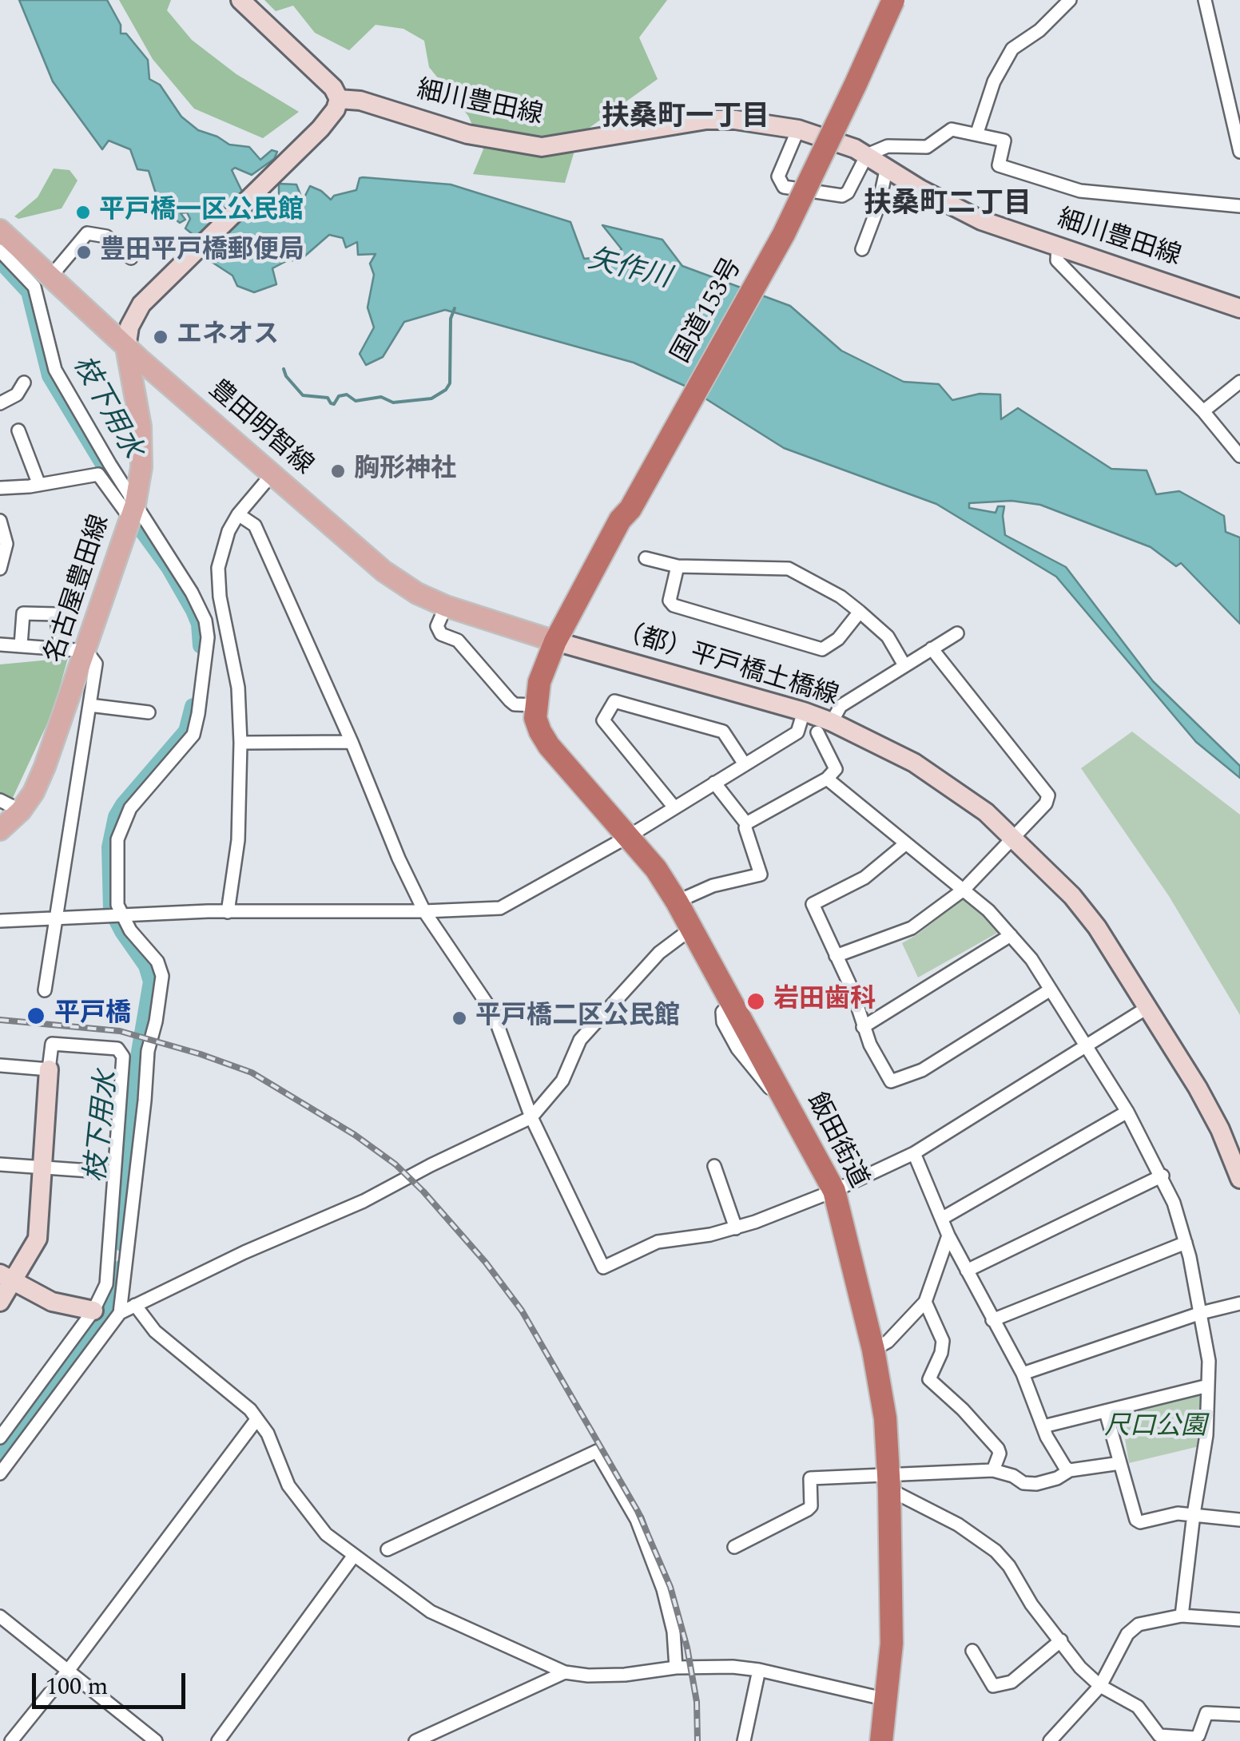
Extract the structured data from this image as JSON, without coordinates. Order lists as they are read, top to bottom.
{
  "streets": {
    "highway": ["国道153号", "飯田街道"],
    "main road": ["豊田明智線", "名古屋豊田線"],
    "street": ["細川豊田線", "（都）平戸橋土橋線"]
  },
  "crossings": [
    ["国道153号", "豊田明智線"],
    ["国道153号", "（都）平戸橋土橋線"],
    ["豊田明智線", "名古屋豊田線"],
    ["豊田明智線", "（都）平戸橋土橋線"]
  ],
  "districts": ["扶桑町一丁目", "扶桑町二丁目"],
  "water": ["矢作川", "枝下用水"],
  "parks": ["尺口公園"],
  "places": [
    "平戸橋一区公民館",
    "豊田平戸橋郵便局",
    "エネオス",
    "胸形神社",
    "岩田歯科",
    "平戸橋",
    "平戸橋二区公民館"
  ],
  "scale_bar": "100 m"
}
